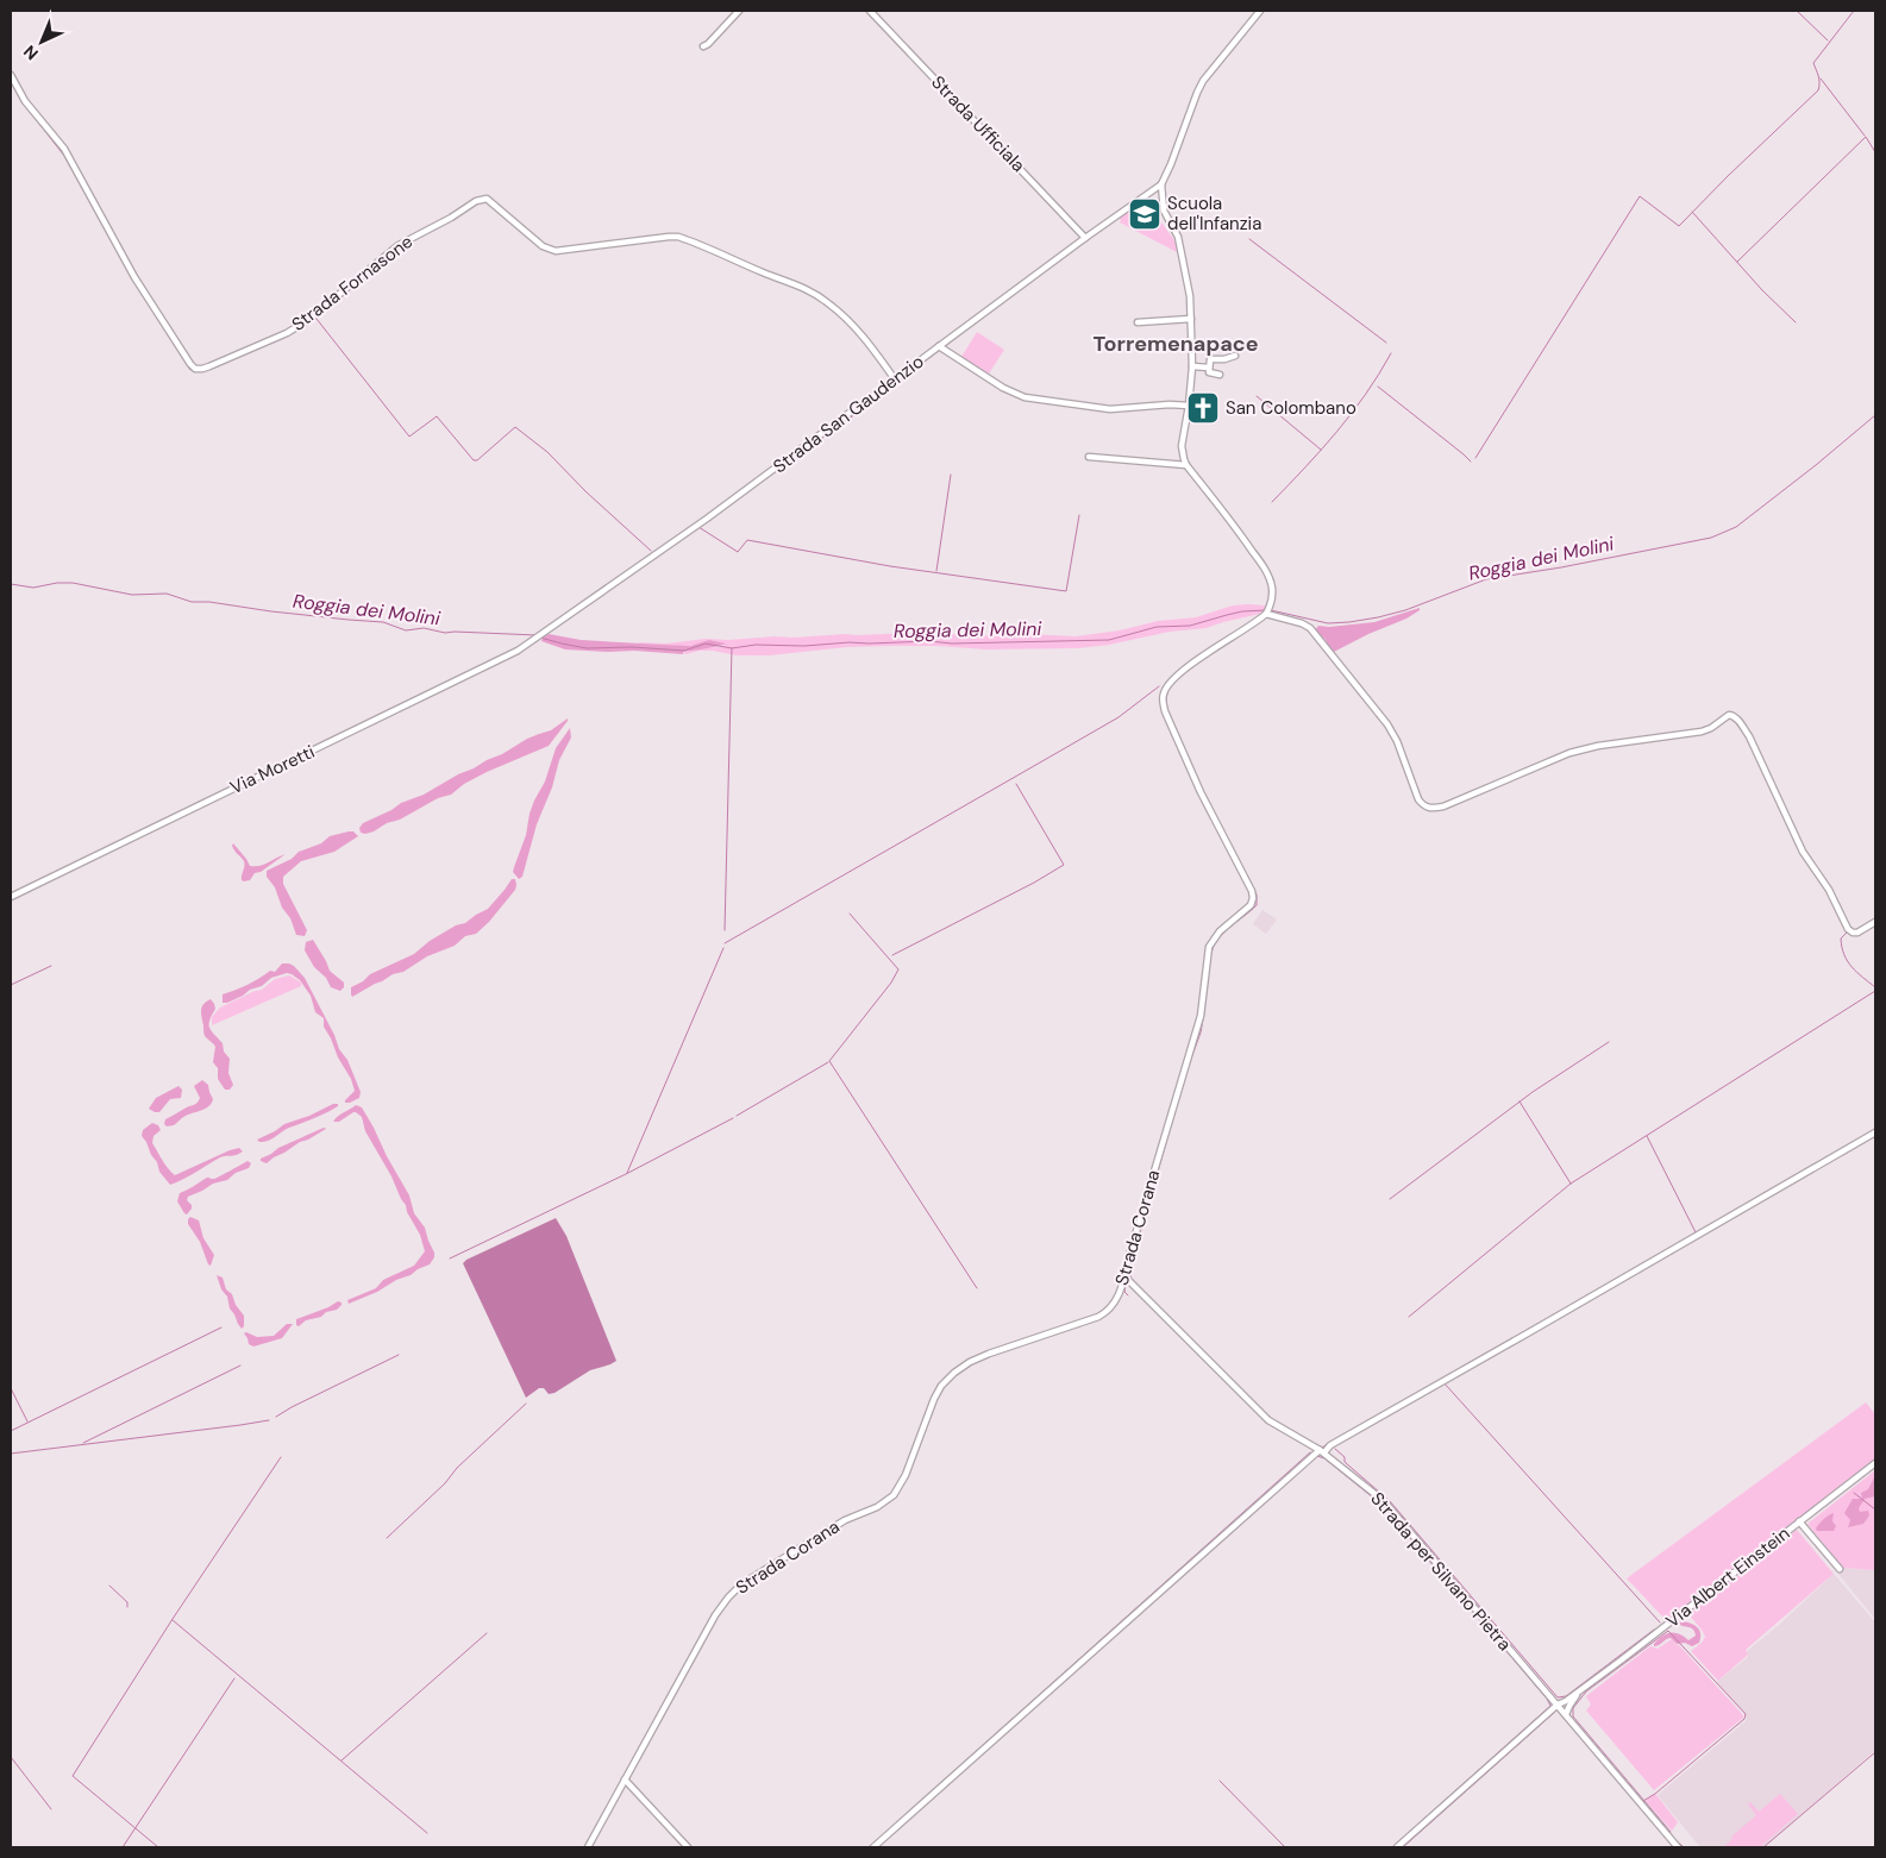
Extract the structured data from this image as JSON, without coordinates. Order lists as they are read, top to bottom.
{
  "streets": {
    "street": [
      "Strada Ufficiala",
      "Strada Fornasone",
      "Strada San Gaudenzio",
      "Via Moretti",
      "Strada Corana",
      "Strada per Silvano Pietra",
      "Via Albert Einstein"
    ]
  },
  "crossings": [
    ["Strada Ufficiala", "Strada San Gaudenzio"],
    ["Strada Fornasone", "Strada San Gaudenzio"],
    ["Strada San Gaudenzio", "Via Moretti"],
    ["Strada Corana", "Strada per Silvano Pietra"],
    ["Strada per Silvano Pietra", "Via Albert Einstein"]
  ],
  "districts": ["Torremenapace"],
  "water": ["Roggia dei Molini"],
  "places": {
    "school or university": ["Scuola dell'Infanzia"],
    "church": ["San Colombano"]
  },
  "north": "bottom left"
}
